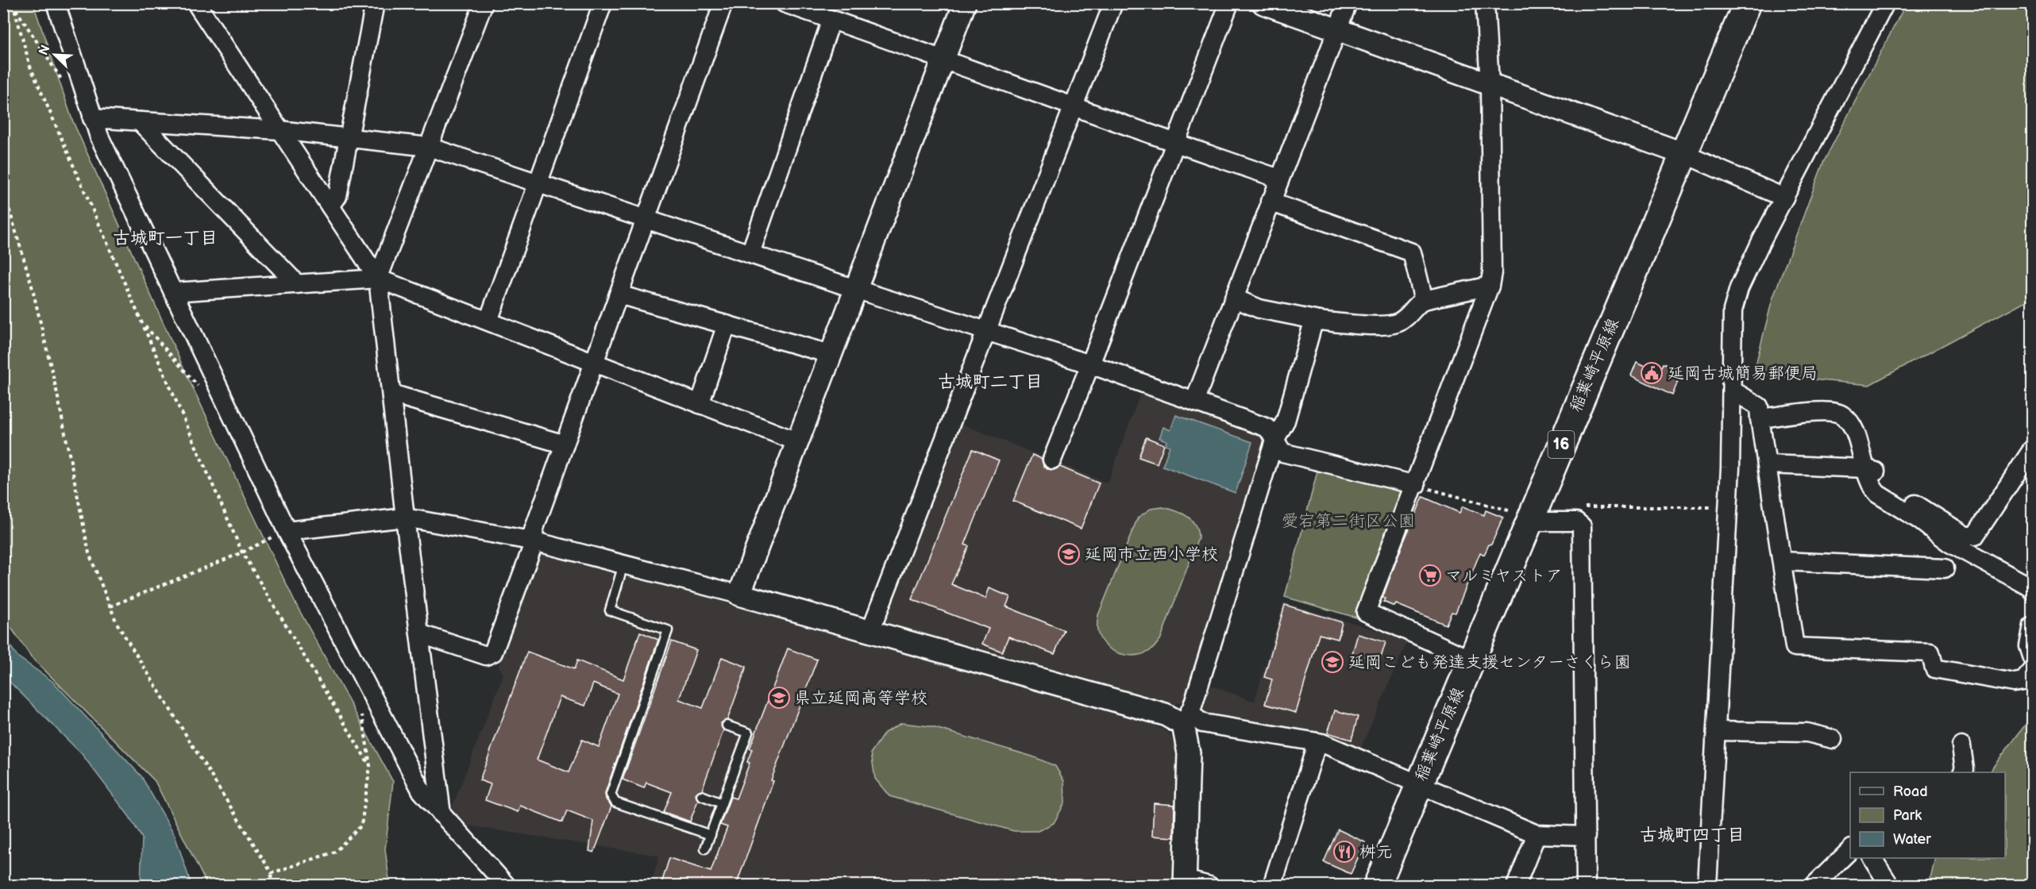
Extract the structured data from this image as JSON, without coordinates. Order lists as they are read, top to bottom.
{
  "streets": {
    "main road": ["稲葉崎平原線", "16"]
  },
  "districts": ["古城町一丁目", "古城町二丁目", "古城町四丁目"],
  "parks": ["愛宕第二街区公園"],
  "places": {
    "public building": ["延岡古城簡易郵便局"],
    "school or university": ["延岡市立西小学校", "延岡こども発達支援センターさくら園", "県立延岡高等学校"],
    "supermarket": ["マルミヤストア"],
    "restaurant": ["桝元"]
  },
  "legend": ["Road", "Park", "Water"],
  "north": "top left"
}
